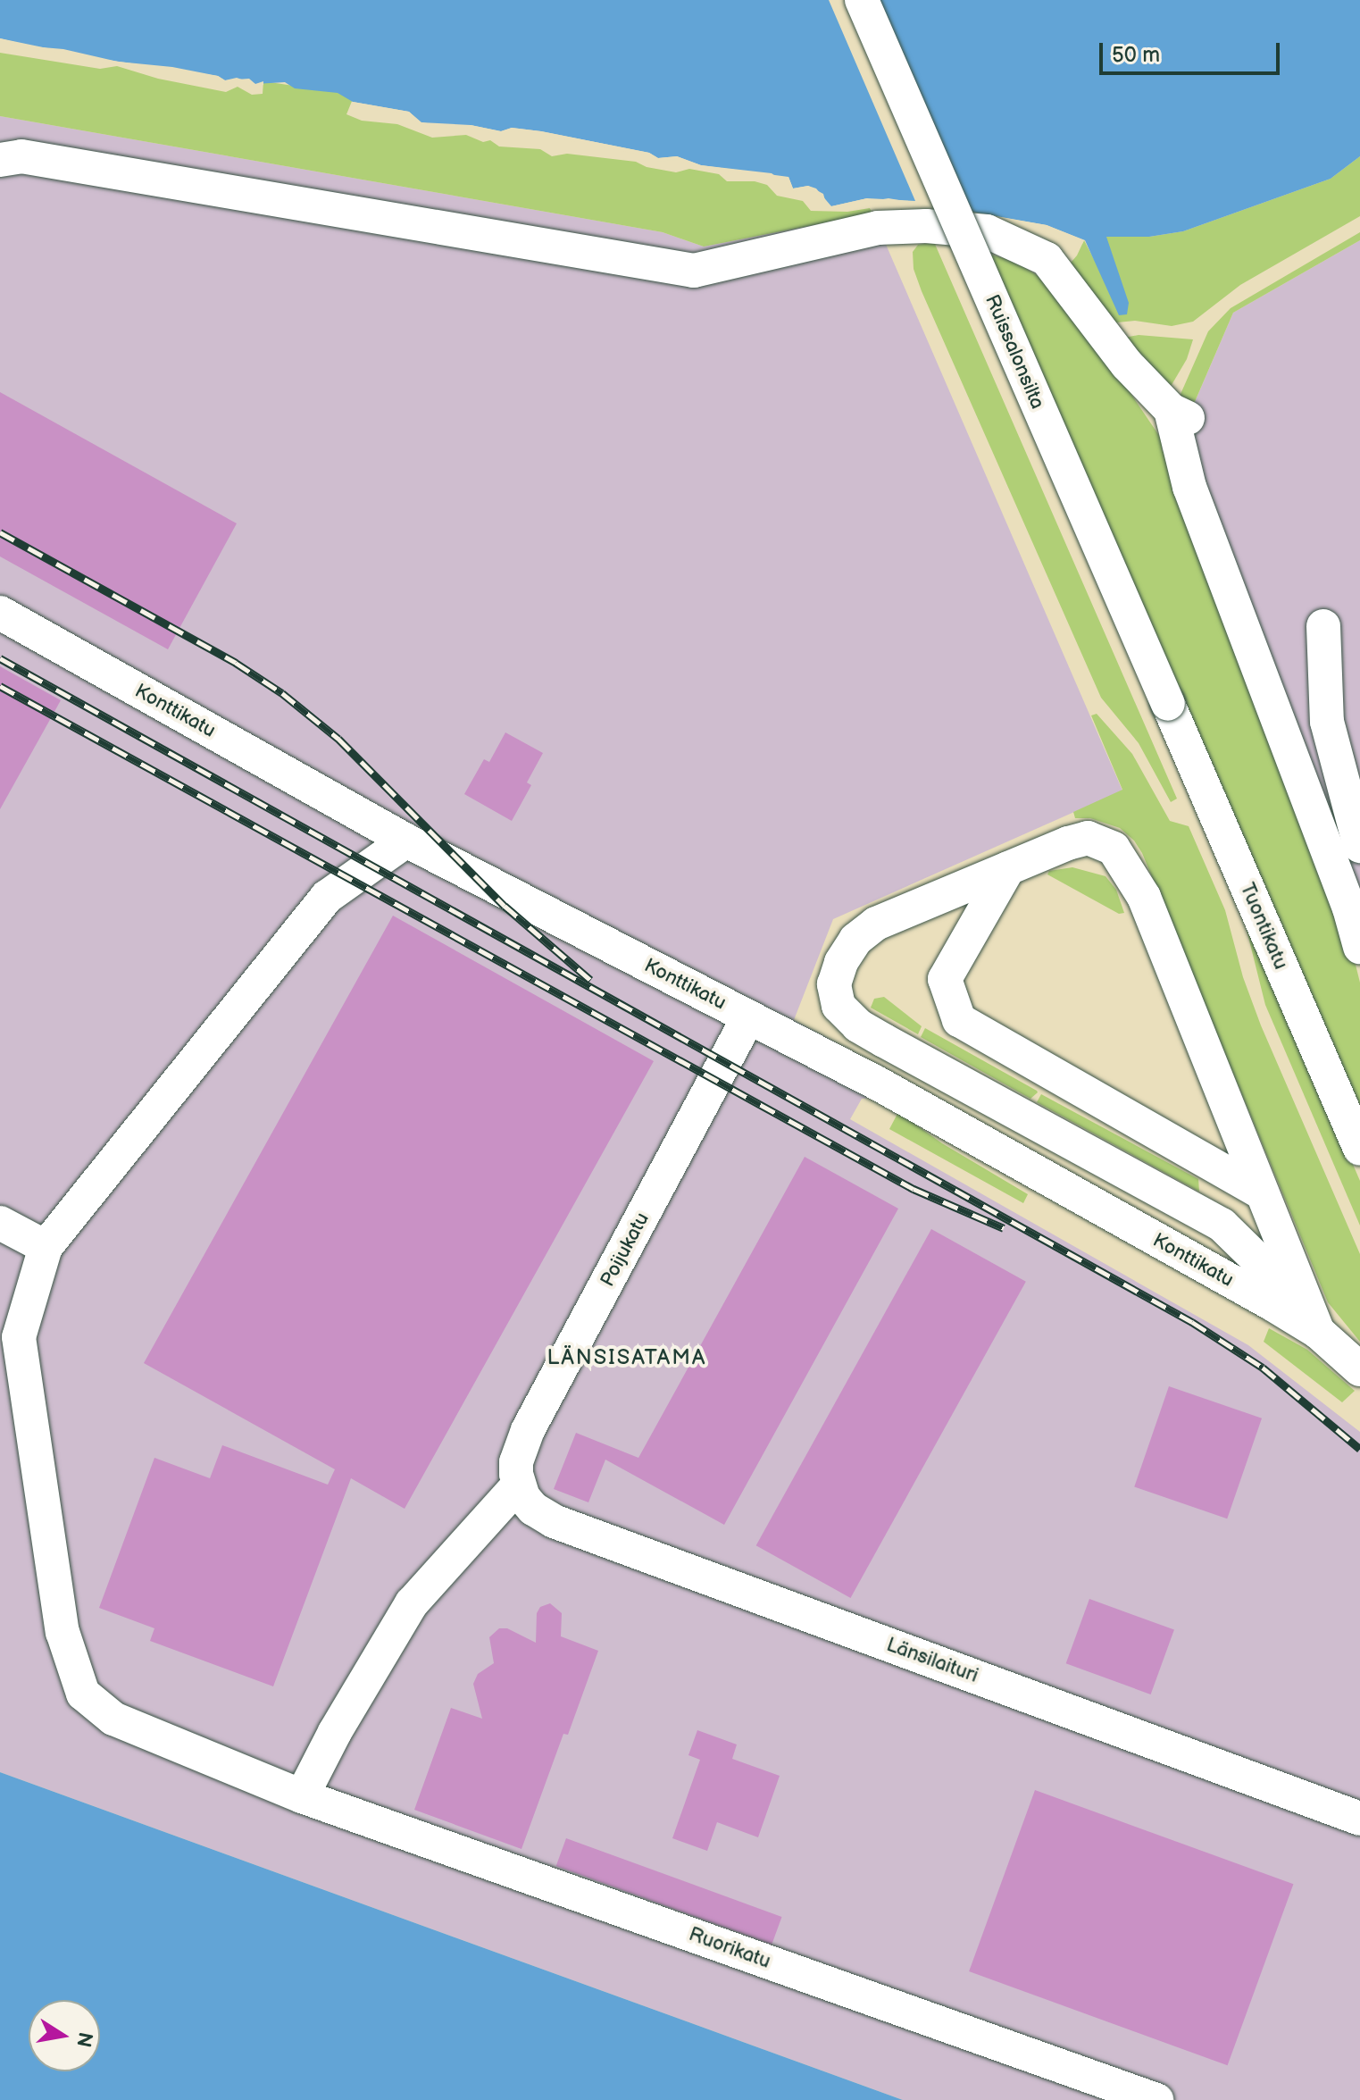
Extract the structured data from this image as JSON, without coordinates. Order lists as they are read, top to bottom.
{
  "streets": {
    "street": [
      "Ruissalonsilta",
      "Konttikatu",
      "Tuontikatu",
      "Poijukatu",
      "Länsilaituri",
      "Ruorikatu"
    ]
  },
  "crossings": [
    ["Ruissalonsilta", "Tuontikatu"],
    ["Konttikatu", "Poijukatu"],
    ["Poijukatu", "Länsilaituri"]
  ],
  "districts": ["LÄNSISATAMA"],
  "scale_bar": "50 m",
  "north": "right"
}
